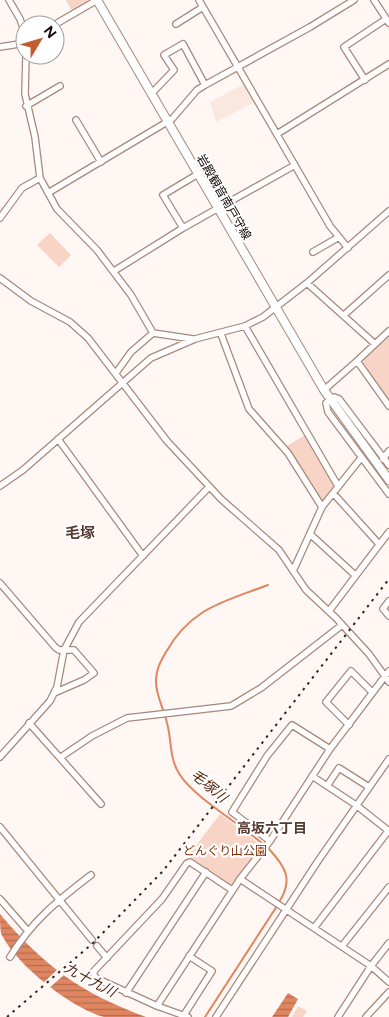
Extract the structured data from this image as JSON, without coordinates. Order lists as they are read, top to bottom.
{
  "streets": {
    "main road": ["岩殿観音南戸守線"]
  },
  "districts": ["毛塚", "高坂六丁目"],
  "water": ["毛塚川", "九十九川"],
  "parks": ["どんぐり山公園"],
  "north": "top right"
}
